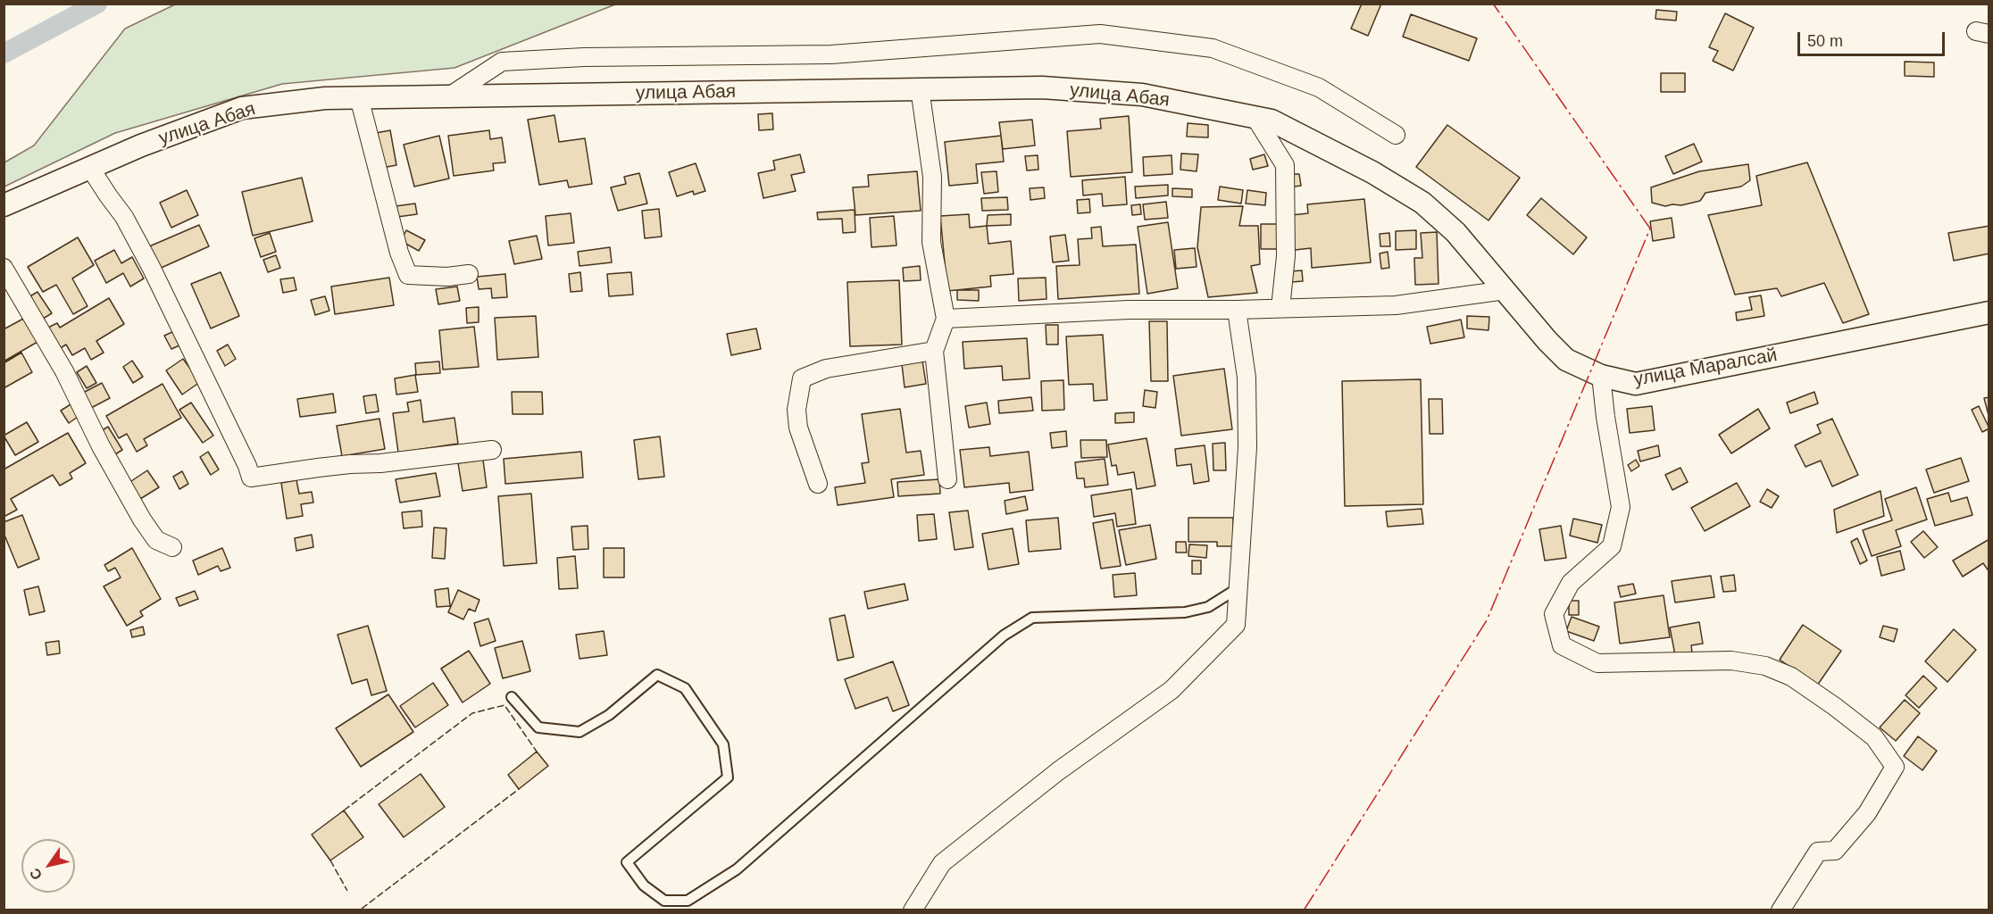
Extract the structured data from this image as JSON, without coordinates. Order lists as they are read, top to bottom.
{
  "streets": {
    "street": ["улица Абая", "улица Маралсай"]
  },
  "crossings": [
    ["улица Абая", "улица Маралсай"]
  ],
  "scale_bar": "50 m",
  "north": "bottom left"
}
